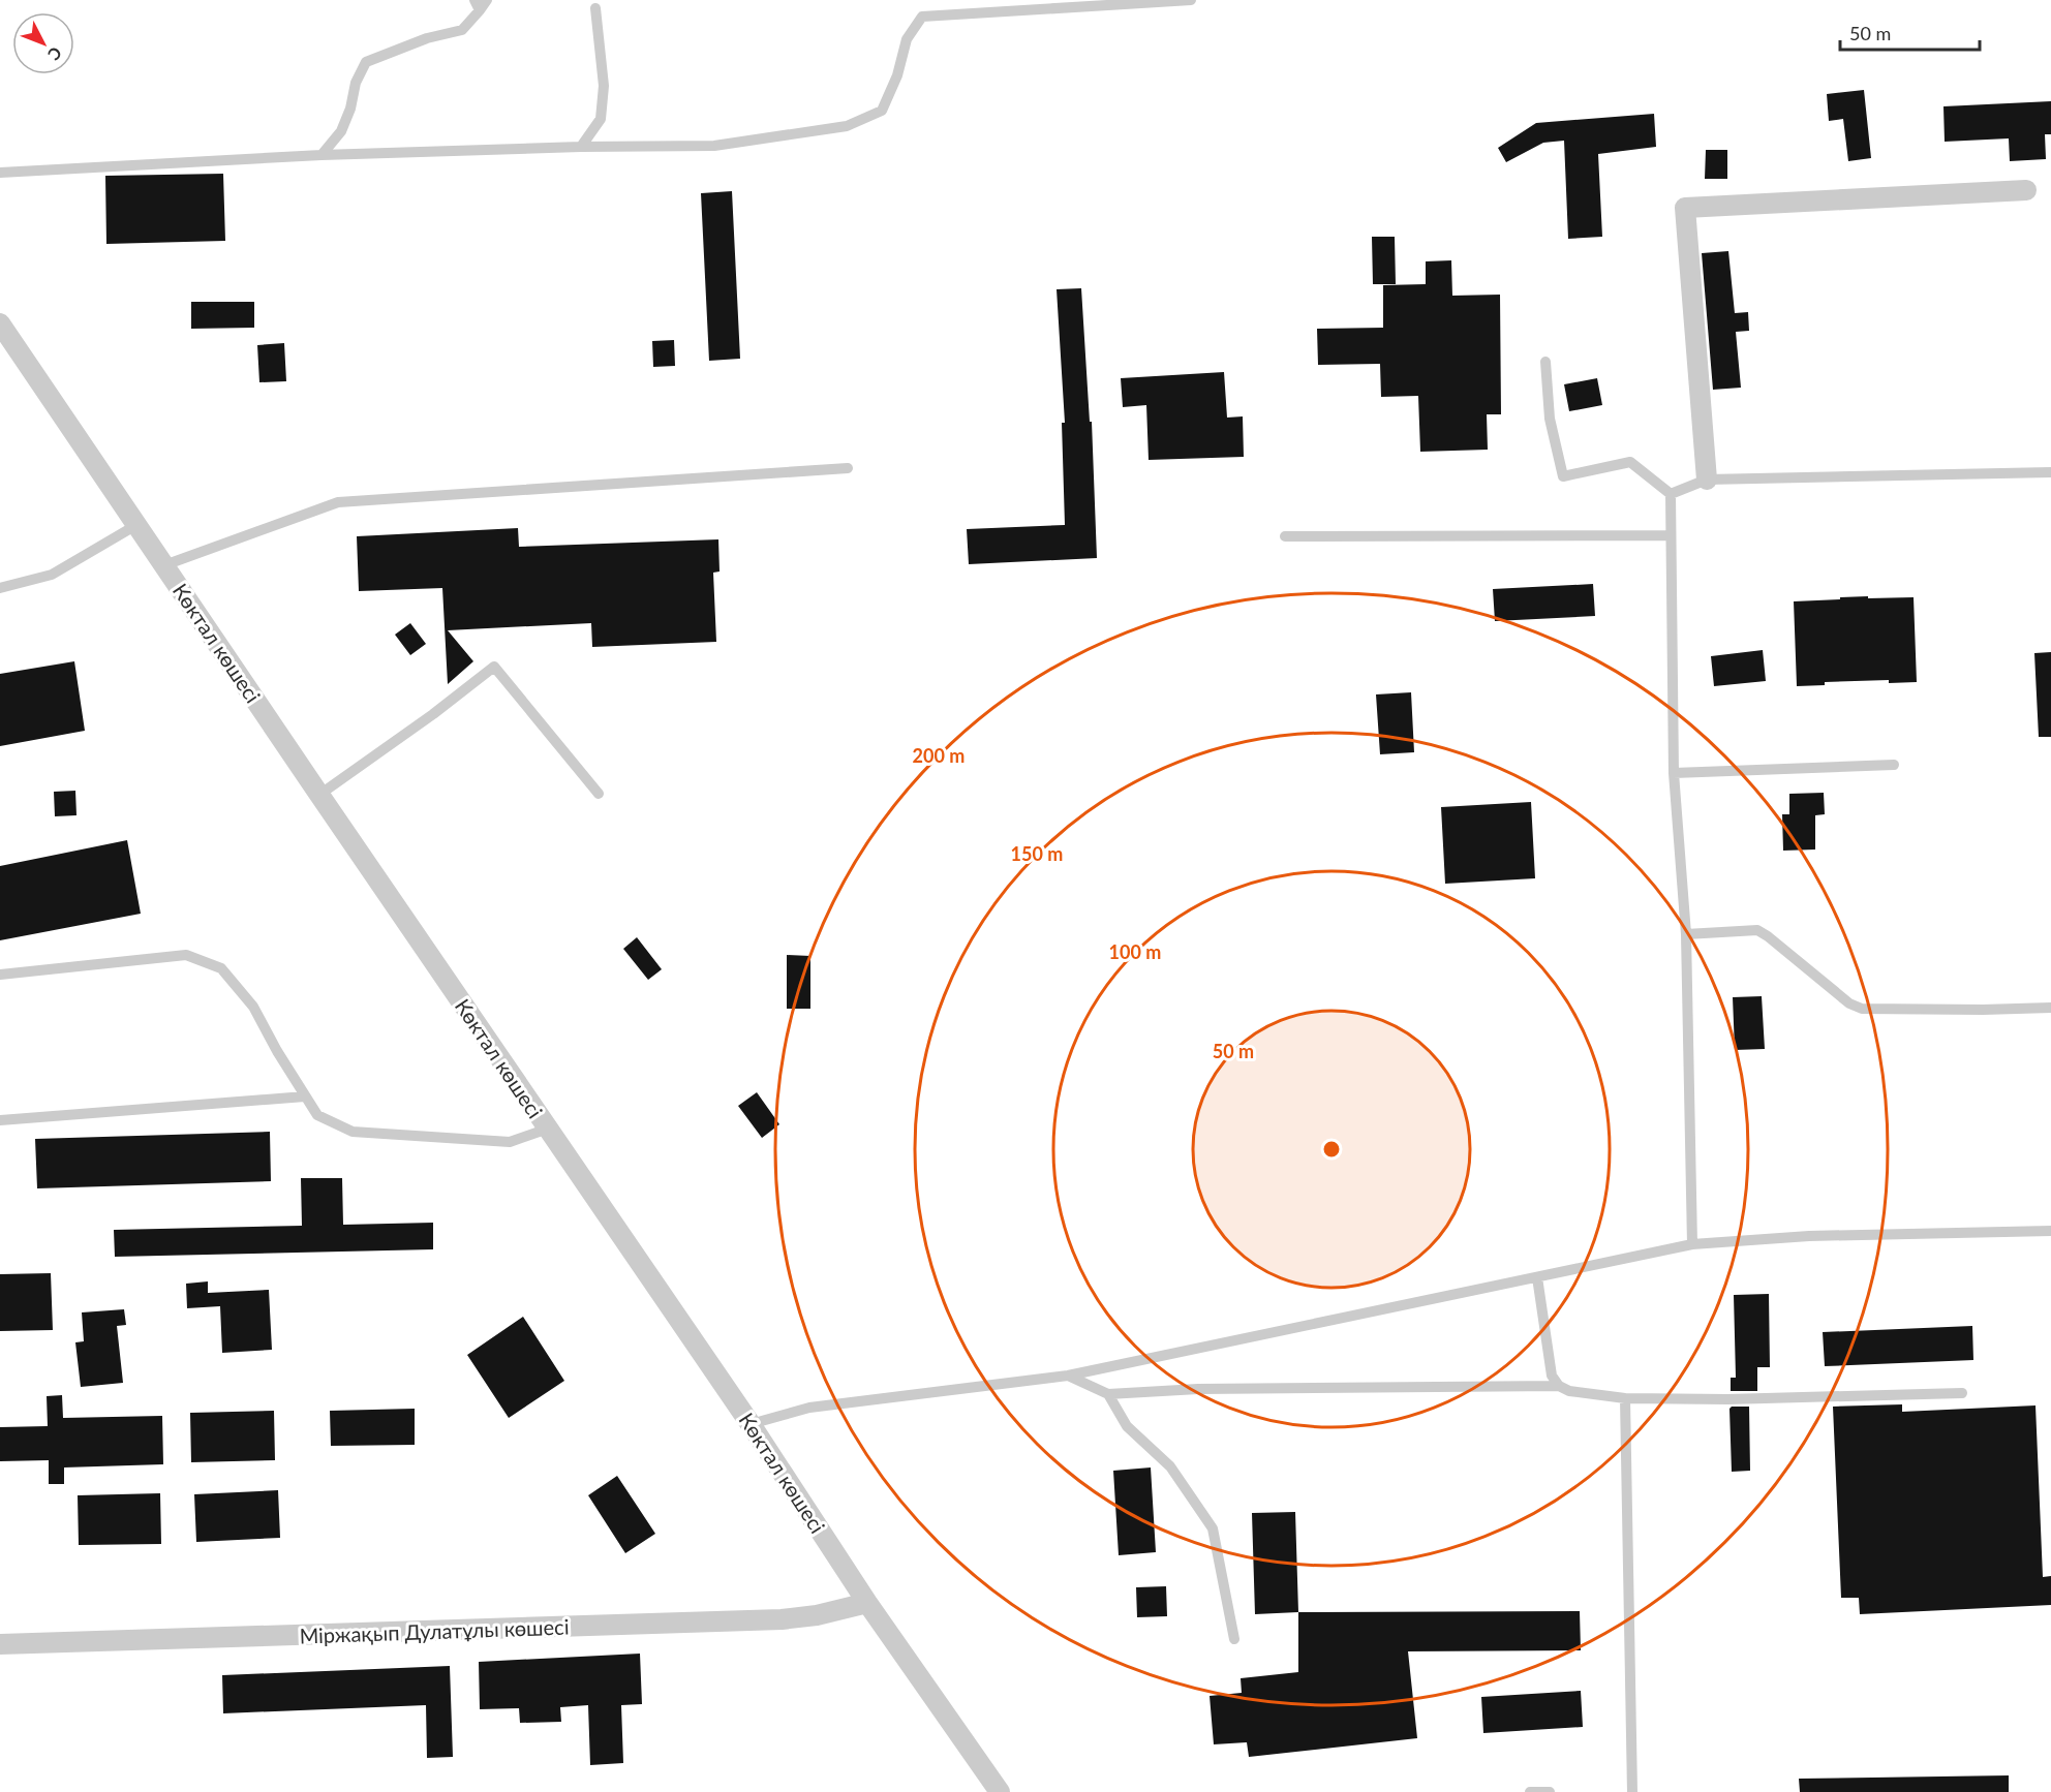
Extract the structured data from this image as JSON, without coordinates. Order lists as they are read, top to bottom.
{
  "streets": {
    "street": ["Көктал көшесі", "Міржақып Дулатұлы көшесі"]
  },
  "crossings": [
    ["Көктал көшесі", "Міржақып Дулатұлы көшесі"]
  ],
  "scale_bar": "50 m",
  "north": "bottom right",
  "rings": [
    "200 m",
    "150 m",
    "100 m",
    "50 m"
  ]
}
